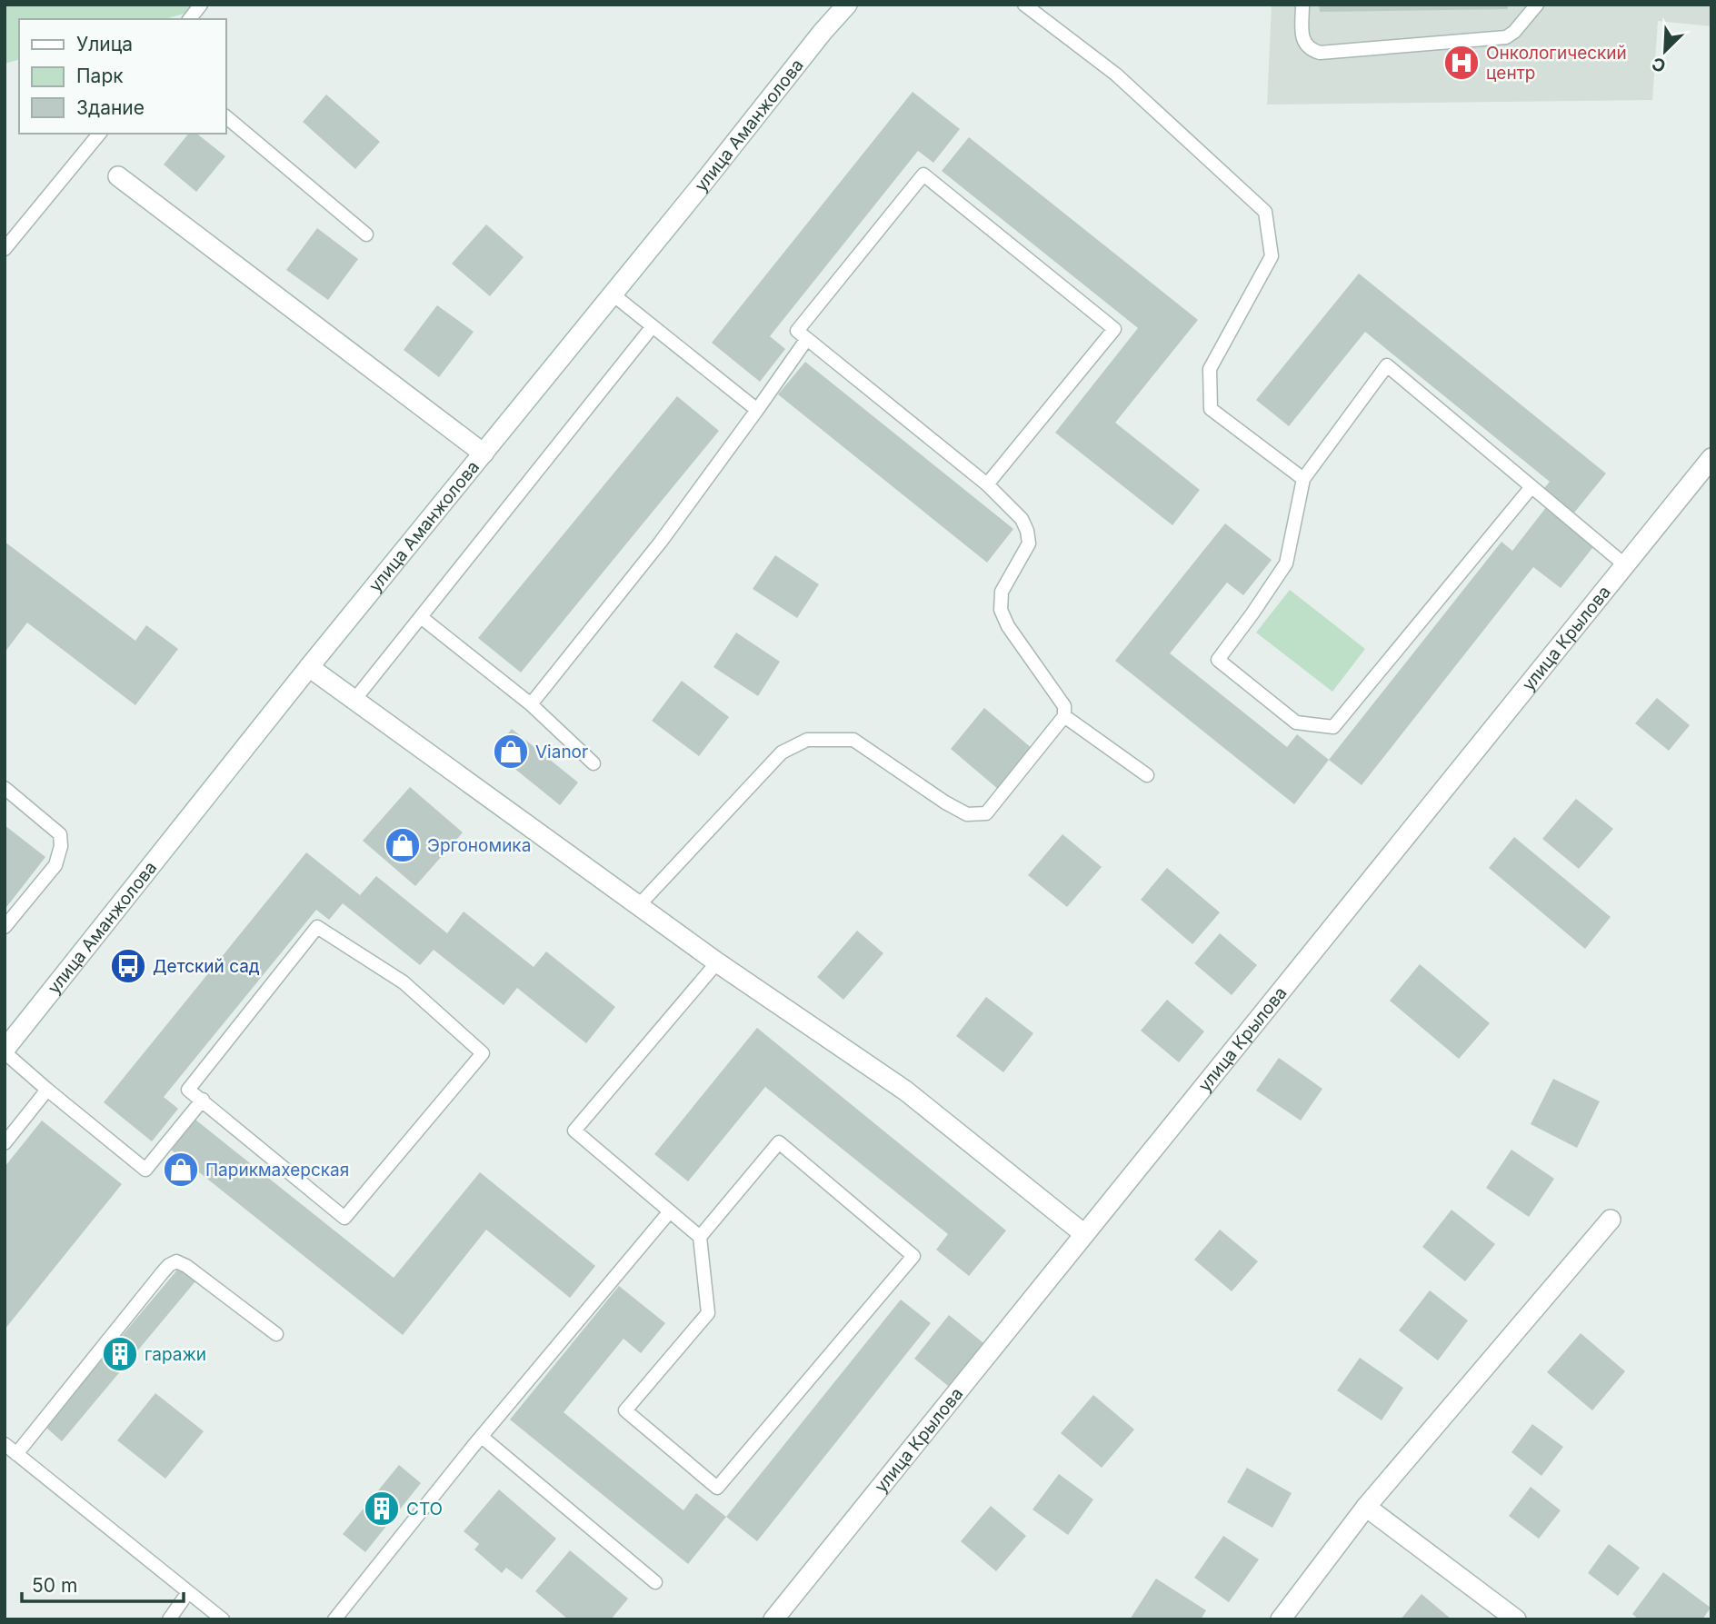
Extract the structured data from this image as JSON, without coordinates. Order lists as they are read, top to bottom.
{
  "streets": {
    "street": ["улица Аманжолова", "улица Крылова"]
  },
  "places": {
    "hospital": ["Онкологический центр"],
    "shop": ["Vianor", "Эргономика", "Парикмахерская"],
    "bus stop": ["Детский сад"],
    "building": ["гаражи", "СТО"]
  },
  "legend": ["Улица", "Парк", "Здание"],
  "scale_bar": "50 m",
  "north": "bottom left"
}
